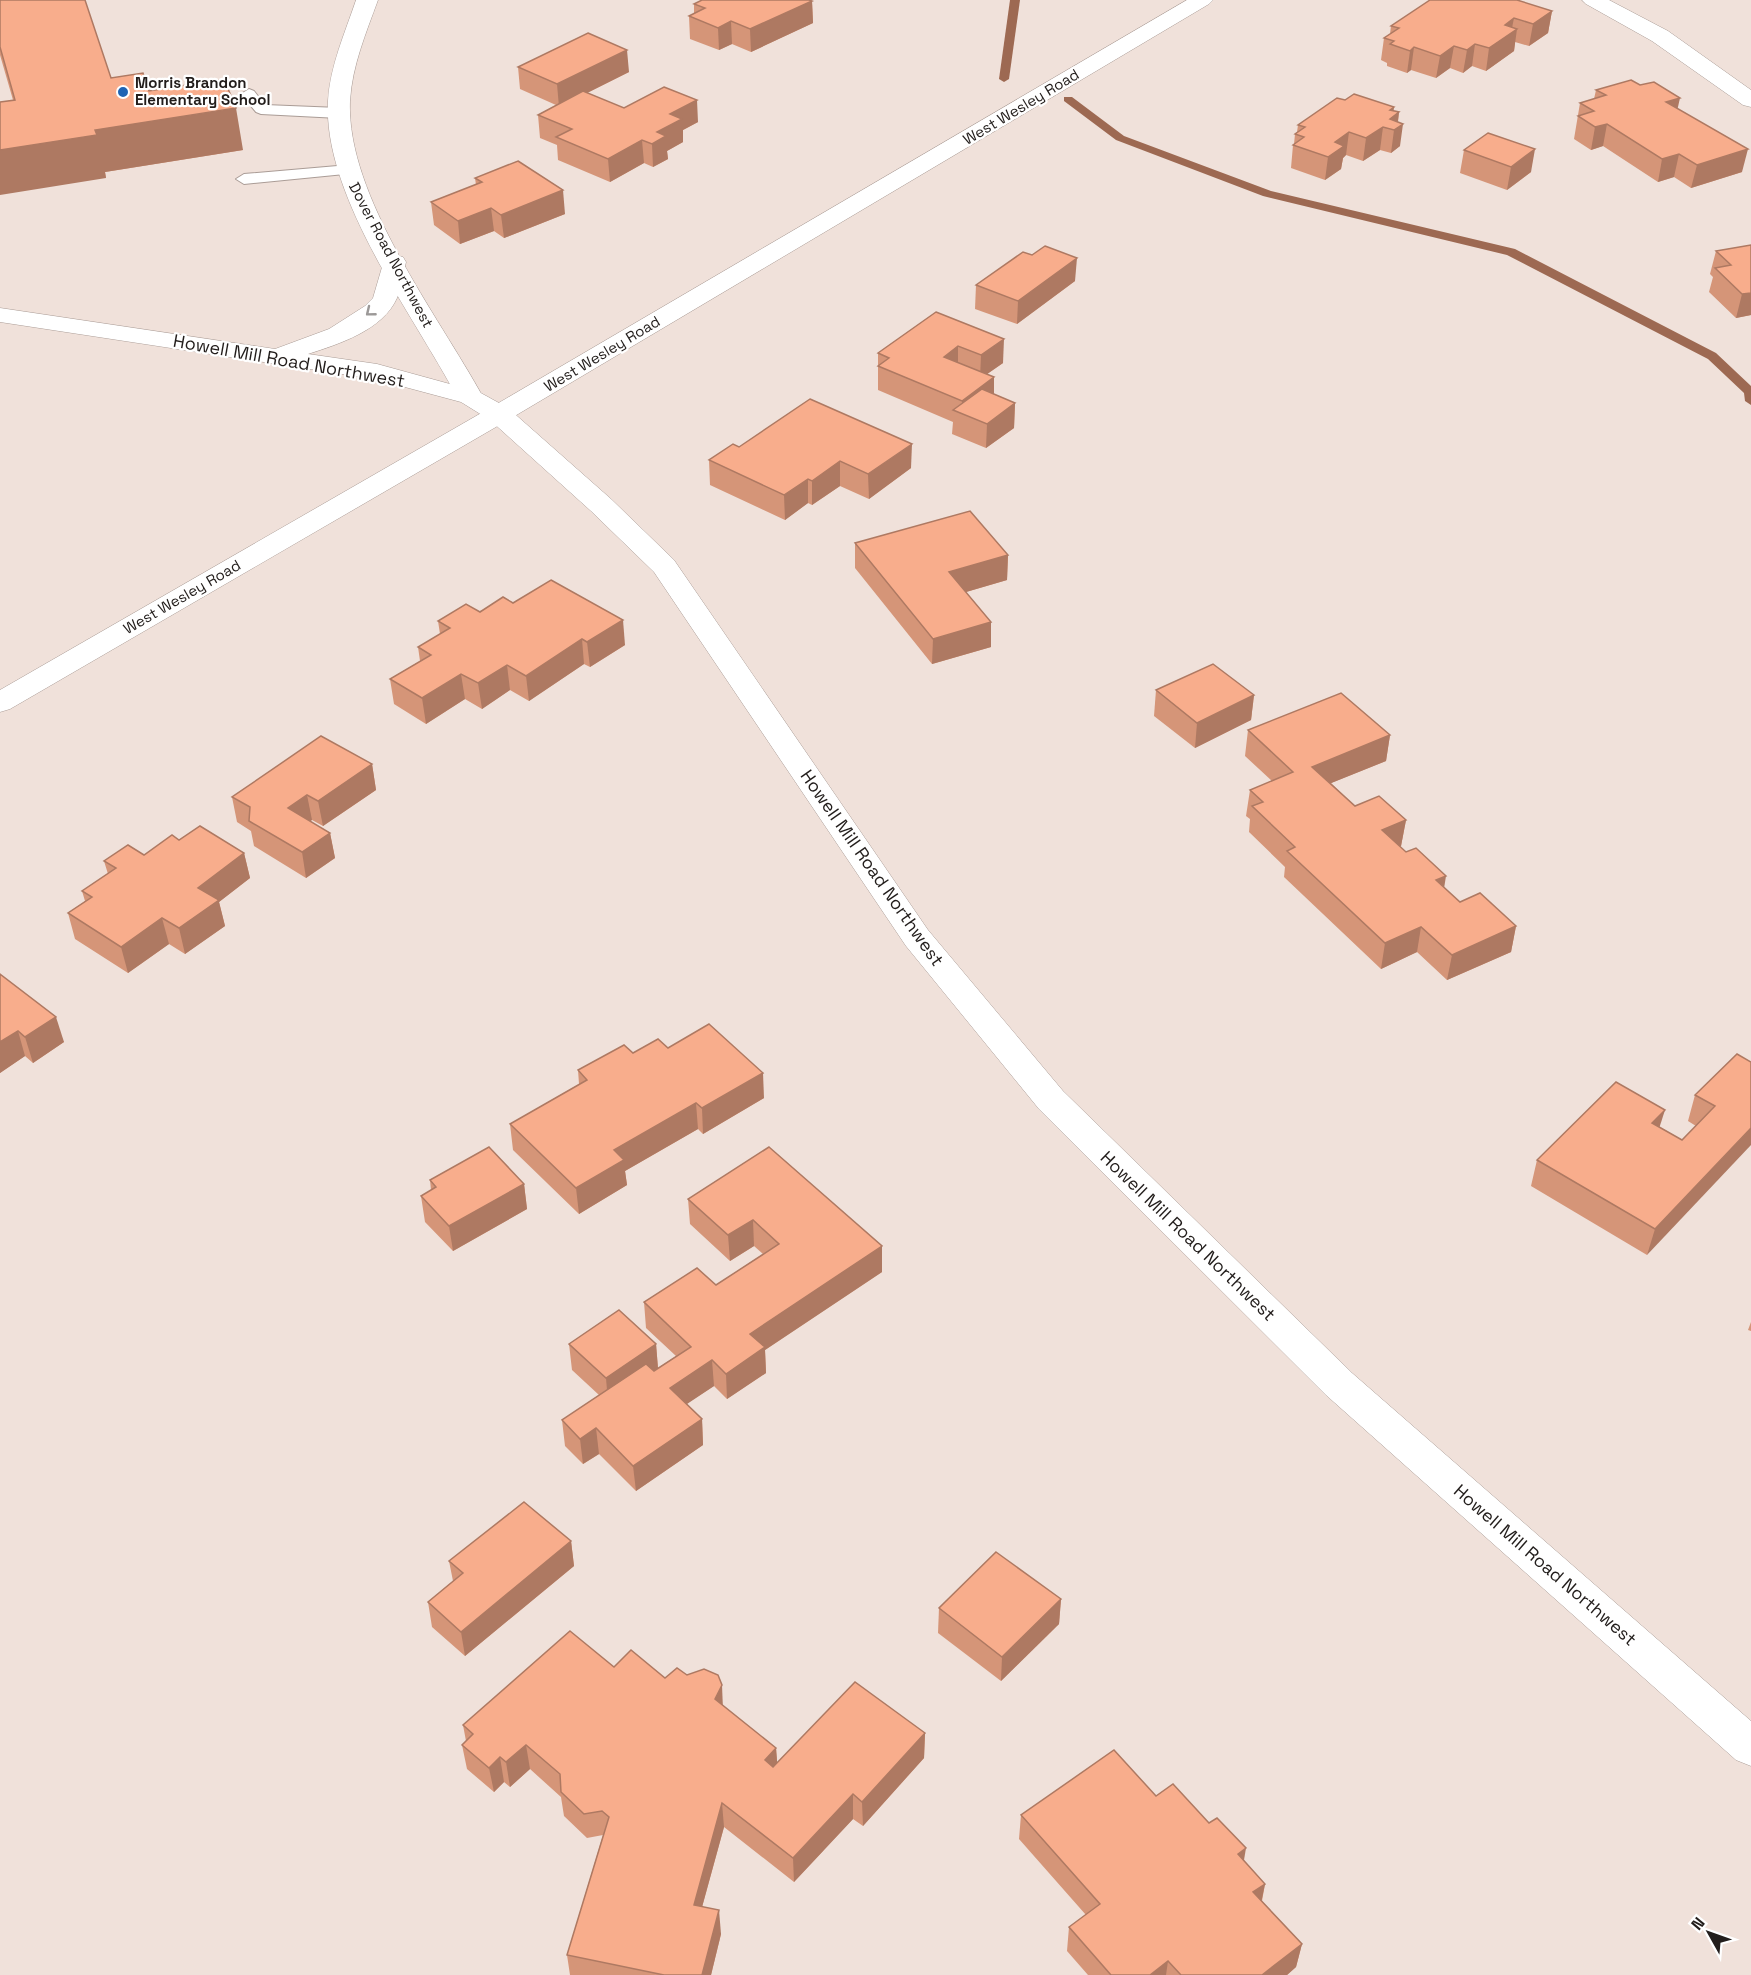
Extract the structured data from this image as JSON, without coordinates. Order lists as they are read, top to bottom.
{
  "streets": {
    "street": ["West Wesley Road", "Dover Road Northwest", "Howell Mill Road Northwest"]
  },
  "crossings": [
    ["West Wesley Road", "Howell Mill Road Northwest"],
    ["Dover Road Northwest", "Howell Mill Road Northwest"]
  ],
  "places": ["Morris Brandon Elementary School"],
  "north": "top left"
}
